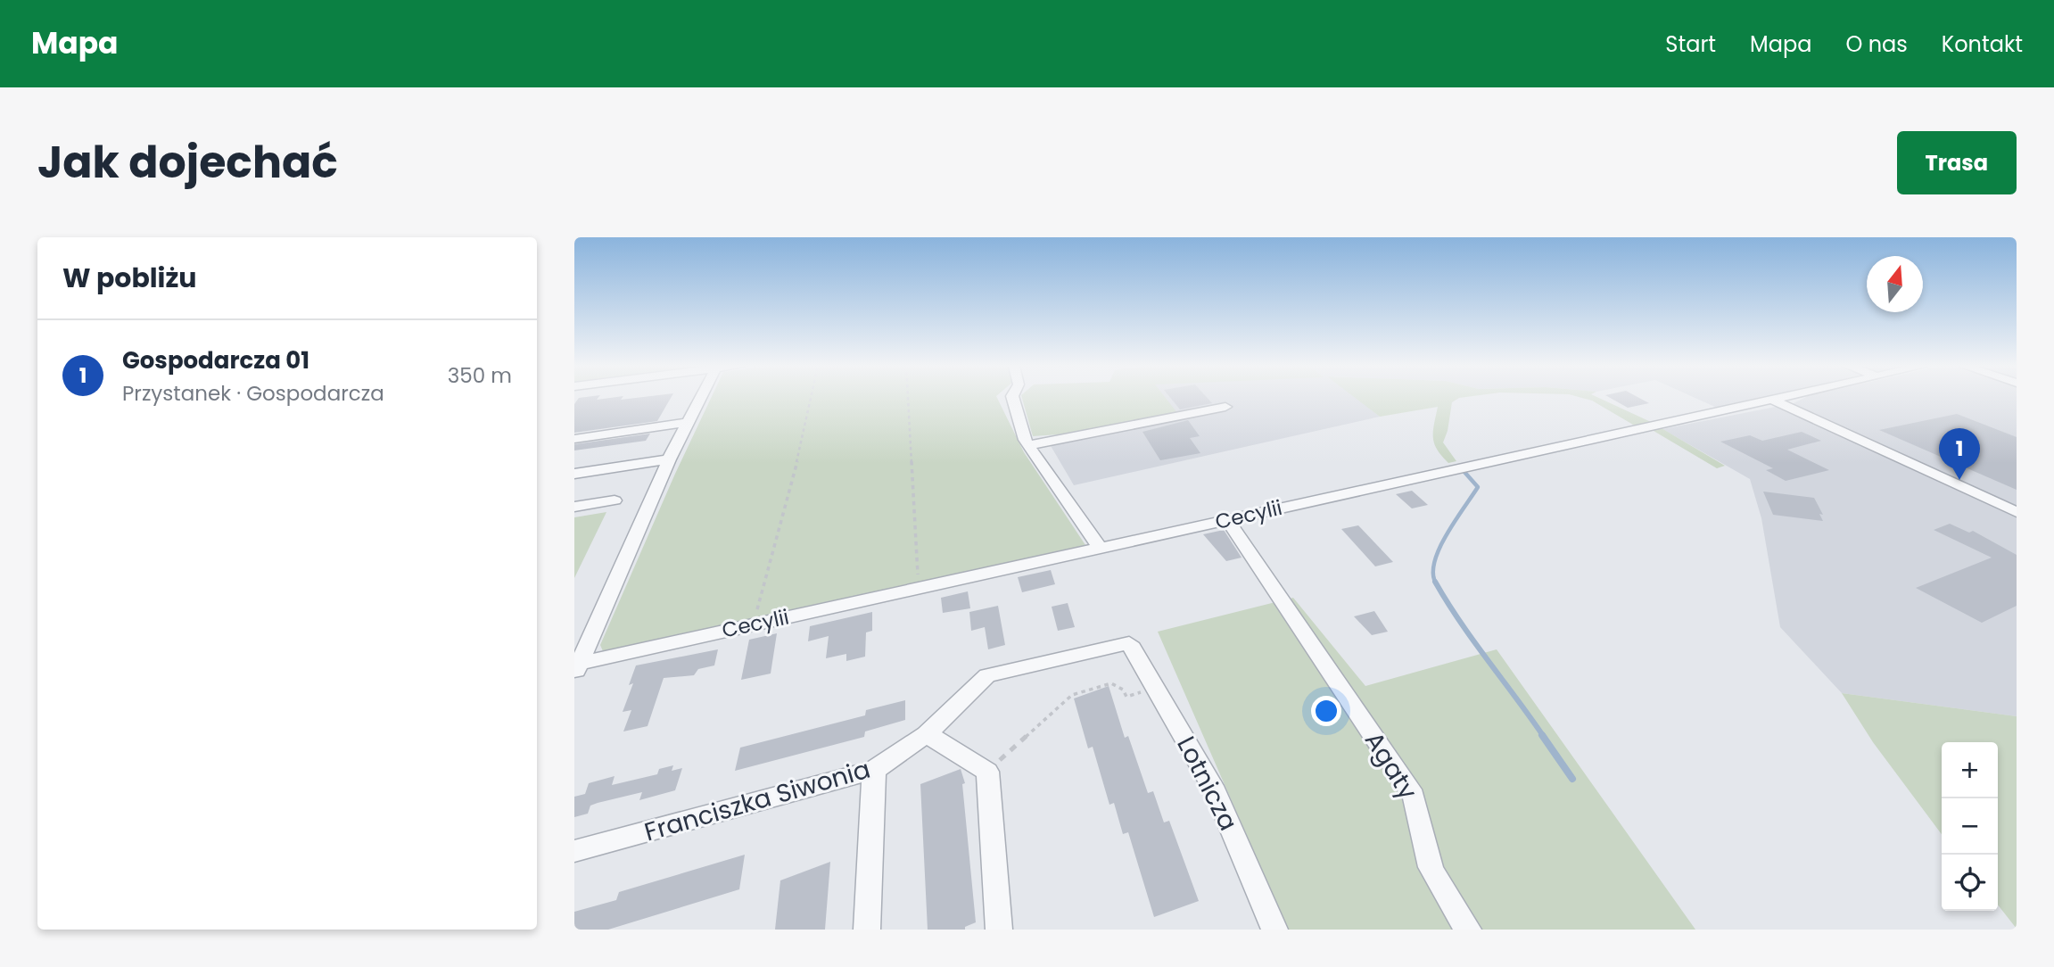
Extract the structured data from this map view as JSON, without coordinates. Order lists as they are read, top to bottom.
{
  "streets": {
    "street": [
      "Cecylii",
      "Agaty",
      "Lotnicza",
      "Franciszka Siwonia"
    ]
  },
  "crossings": [
    ["Cecylii", "Agaty"],
    ["Lotnicza", "Franciszka Siwonia"]
  ],
  "north": "top",
  "page": {
    "header": "Mapa",
    "nav": [
      "Start",
      "Mapa",
      "O nas",
      "Kontakt"
    ],
    "title": "Jak dojechać",
    "buttons": "Trasa",
    "heading": "W pobliżu",
    "list": [
      {
        "mark": "1",
        "name": "Gospodarcza 01",
        "note": "Przystanek · Gospodarcza",
        "value": "350 m"
      }
    ],
    "pins": "1",
    "map_buttons": ["+", "−"]
  }
}
